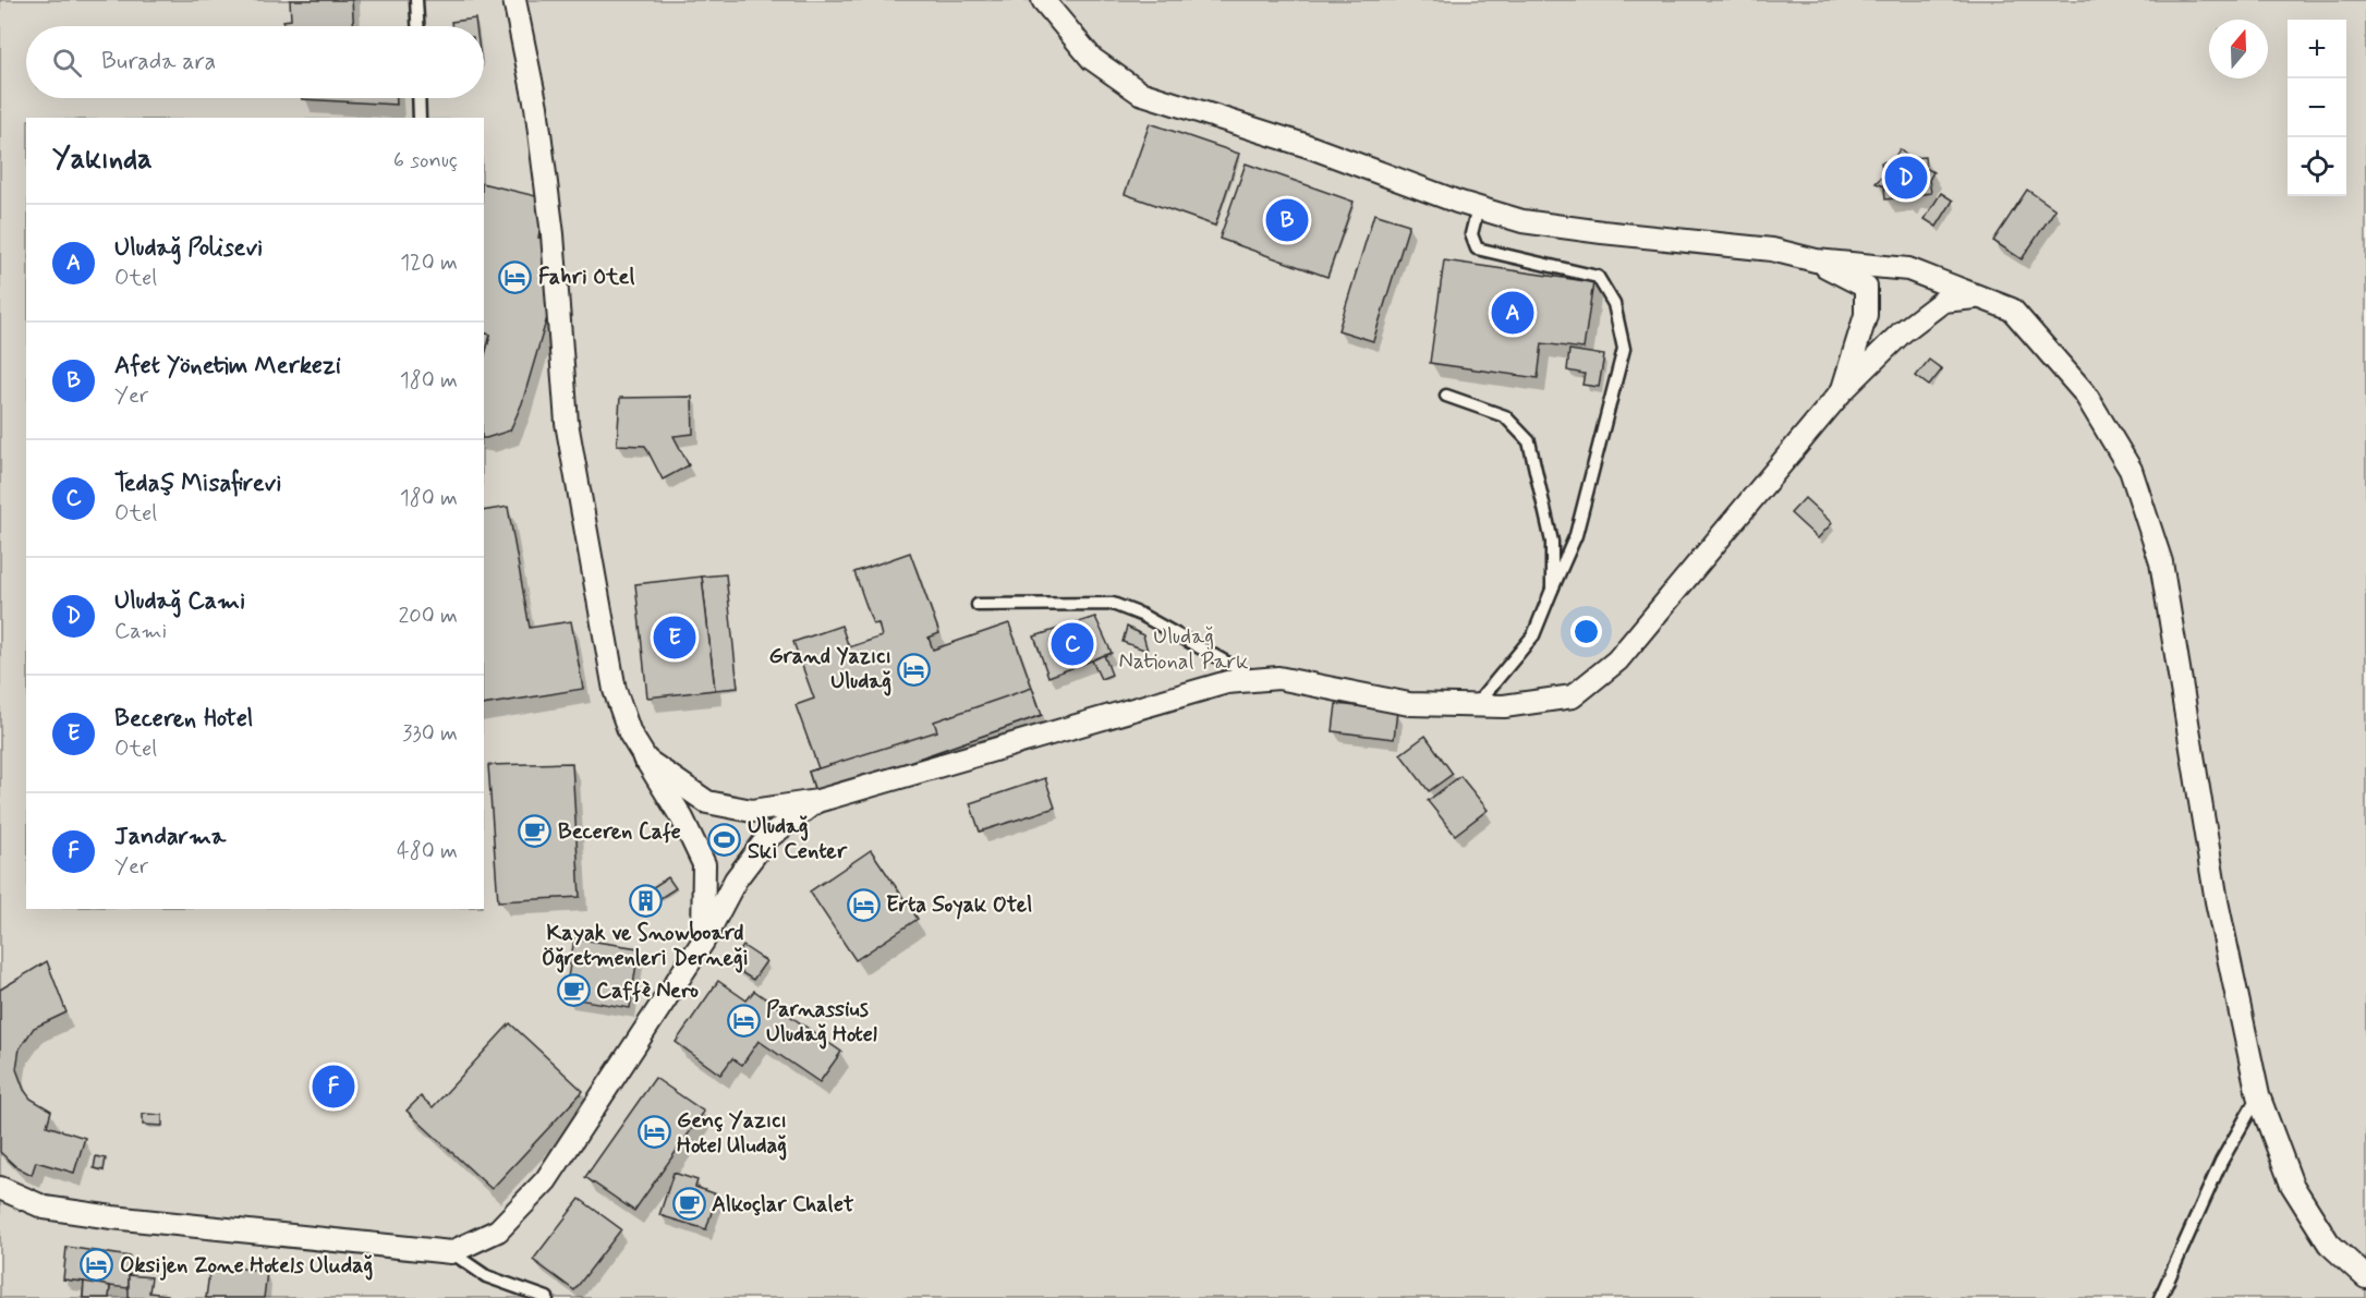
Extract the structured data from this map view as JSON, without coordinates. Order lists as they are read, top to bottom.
{
  "parks": ["Uludağ National Park"],
  "places": {
    "hotel": [
      "Fahri Otel",
      "Grand Yazıcı Uludağ",
      "Erta Soyak Otel",
      "Parnassius Uludağ Hotel",
      "Genç Yazıcı Hotel Uludağ",
      "Oksijen Zone Hotels Uludağ"
    ],
    "cafe": ["Beceren Cafe", "Caffè Nero", "Alkoçlar Chalet"],
    "sports": ["Uludağ Ski Center"],
    "building": ["Kayak ve Snowboard Öğretmenleri Derneği"]
  },
  "north": "top",
  "page": {
    "map_buttons": ["+", "−"],
    "search": "Burada ara",
    "heading": ["Yakında", "6 sonuç"],
    "pins": [
      "D",
      "B",
      "A",
      "E",
      "C",
      "F"
    ],
    "list": [
      {
        "mark": "A",
        "name": "Uludağ Polisevi",
        "note": "Otel",
        "value": "120 m"
      },
      {
        "mark": "B",
        "name": "Afet Yönetim Merkezi",
        "note": "Yer",
        "value": "180 m"
      },
      {
        "mark": "C",
        "name": "Tedaş Misafirevi",
        "note": "Otel",
        "value": "180 m"
      },
      {
        "mark": "D",
        "name": "Uludağ Cami",
        "note": "Cami",
        "value": "200 m"
      },
      {
        "mark": "E",
        "name": "Beceren Hotel",
        "note": "Otel",
        "value": "330 m"
      },
      {
        "mark": "F",
        "name": "Jandarma",
        "note": "Yer",
        "value": "480 m"
      }
    ]
  }
}
